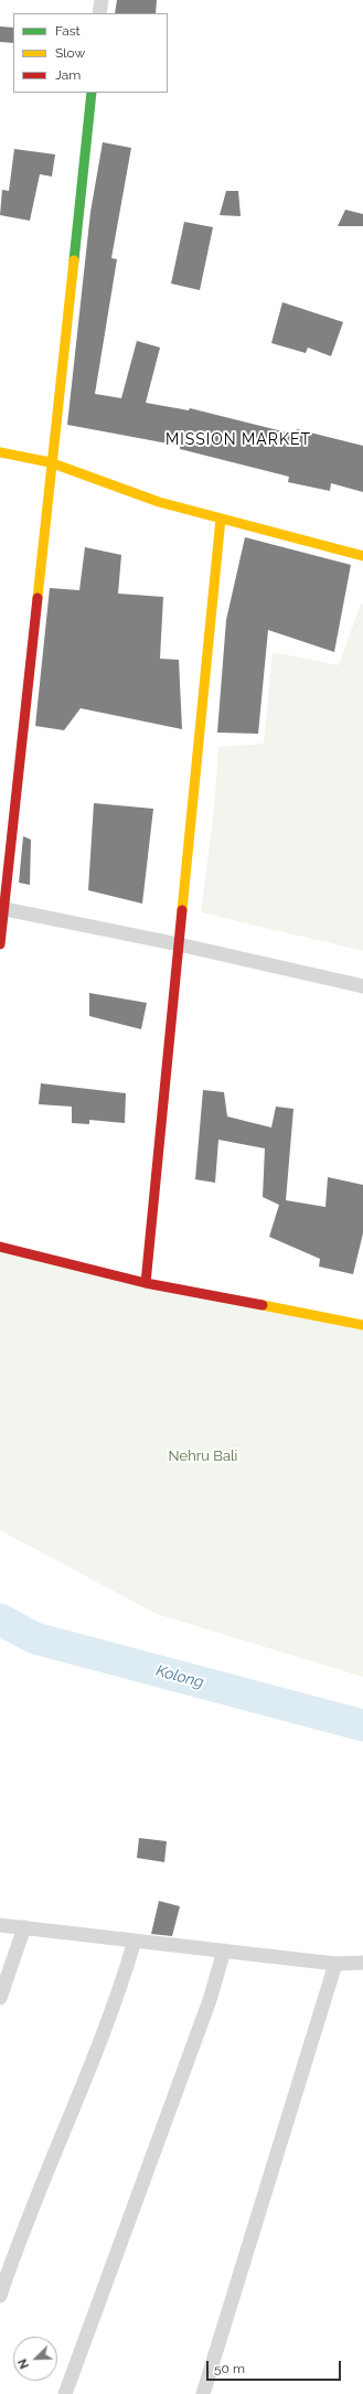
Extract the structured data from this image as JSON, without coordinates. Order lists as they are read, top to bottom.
{
  "districts": ["MISSION MARKET"],
  "water": ["Kolong"],
  "parks": ["Nehru Bali"],
  "legend": ["Fast", "Slow", "Jam"],
  "scale_bar": "50 m",
  "north": "bottom left"
}
